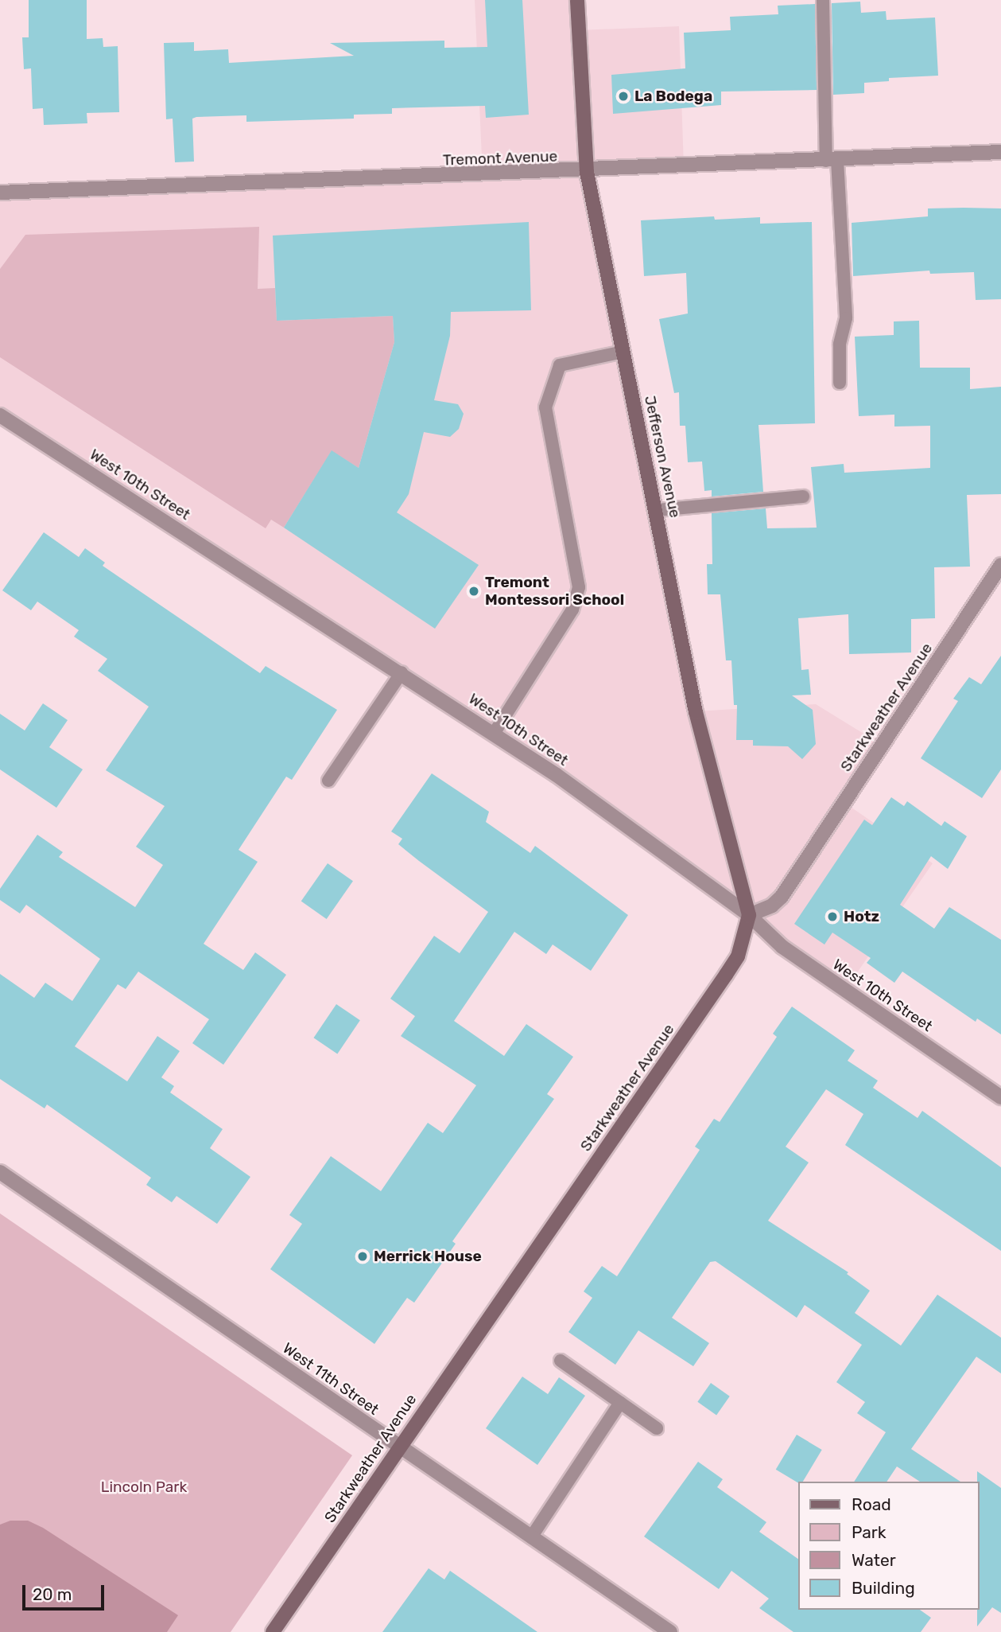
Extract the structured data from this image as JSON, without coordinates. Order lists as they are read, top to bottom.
{
  "streets": {
    "street": [
      "Tremont Avenue",
      "Jefferson Avenue",
      "West 10th Street",
      "Starkweather Avenue",
      "West 11th Street"
    ]
  },
  "crossings": [
    ["Tremont Avenue", "Jefferson Avenue"],
    ["Jefferson Avenue", "West 10th Street"],
    ["Jefferson Avenue", "Starkweather Avenue"],
    ["West 10th Street", "Starkweather Avenue"],
    ["Starkweather Avenue", "West 11th Street"]
  ],
  "parks": ["Lincoln Park"],
  "places": [
    "La Bodega",
    "Tremont Montessori School",
    "Hotz",
    "Merrick House"
  ],
  "legend": [
    "Road",
    "Park",
    "Water",
    "Building"
  ],
  "scale_bar": "20 m"
}
